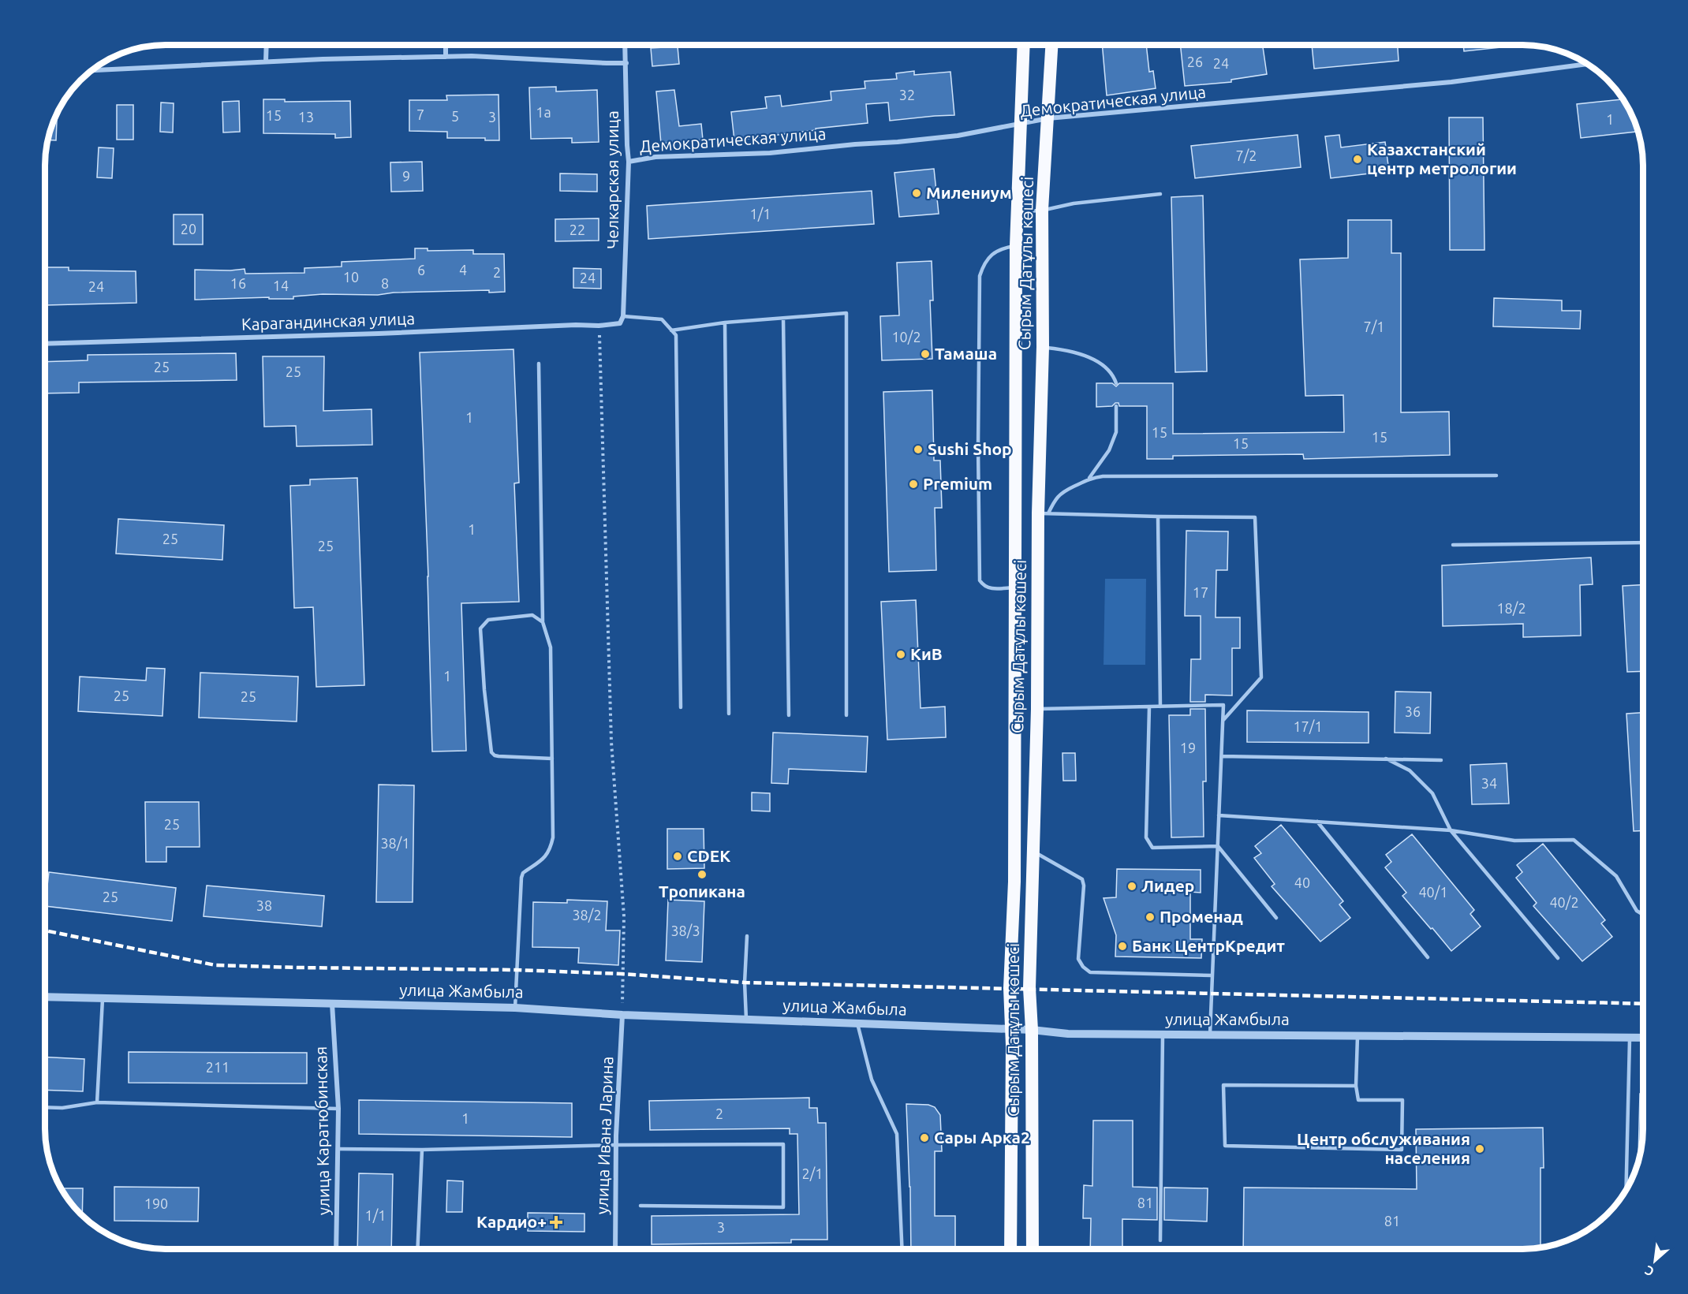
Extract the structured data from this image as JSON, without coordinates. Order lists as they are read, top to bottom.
{
  "streets": {
    "highway": ["Сырым Датұлы көшесі"],
    "street": [
      "Демократическая улица",
      "Челкарская улица",
      "Карагандинская улица",
      "улица Жамбыла",
      "улица Каратюбинская",
      "улица Ивана Ларина"
    ]
  },
  "crossings": [
    ["Демократическая улица", "Челкарская улица"],
    ["Демократическая улица", "Сырым Датұлы көшесі"],
    ["Челкарская улица", "Карагандинская улица"],
    ["Сырым Датұлы көшесі", "улица Жамбыла"],
    ["улица Жамбыла", "улица Каратюбинская"],
    ["улица Жамбыла", "улица Ивана Ларина"]
  ],
  "places": {
    "other": [
      "Казахстанский центр метрологии",
      "Милениум",
      "Тамаша",
      "Sushi Shop",
      "Premium",
      "КиВ",
      "CDEK",
      "Тропикана",
      "Лидер",
      "Променад",
      "Банк ЦентрКредит",
      "Сары Арка2",
      "Центр обслуживания наcеления"
    ],
    "health": ["Кардио+"]
  },
  "house_numbers": [
    "26",
    "24",
    "32",
    "1а",
    "7",
    "15",
    "5",
    "13",
    "3",
    "1",
    "7/2",
    "9",
    "1/1",
    "20",
    "22",
    "6",
    "4",
    "2",
    "10",
    "24",
    "16",
    "8",
    "14",
    "24",
    "7/1",
    "10/2",
    "25",
    "25",
    "1",
    "15",
    "15",
    "15",
    "1",
    "25",
    "25",
    "17",
    "18/2",
    "1",
    "25",
    "25",
    "36",
    "17/1",
    "19",
    "34",
    "25",
    "38/1",
    "40",
    "40/1",
    "25",
    "40/2",
    "38",
    "38/2",
    "38/3",
    "211",
    "2",
    "1",
    "2/1",
    "81",
    "190",
    "1/1",
    "81",
    "3"
  ],
  "north": "bottom left"
}
